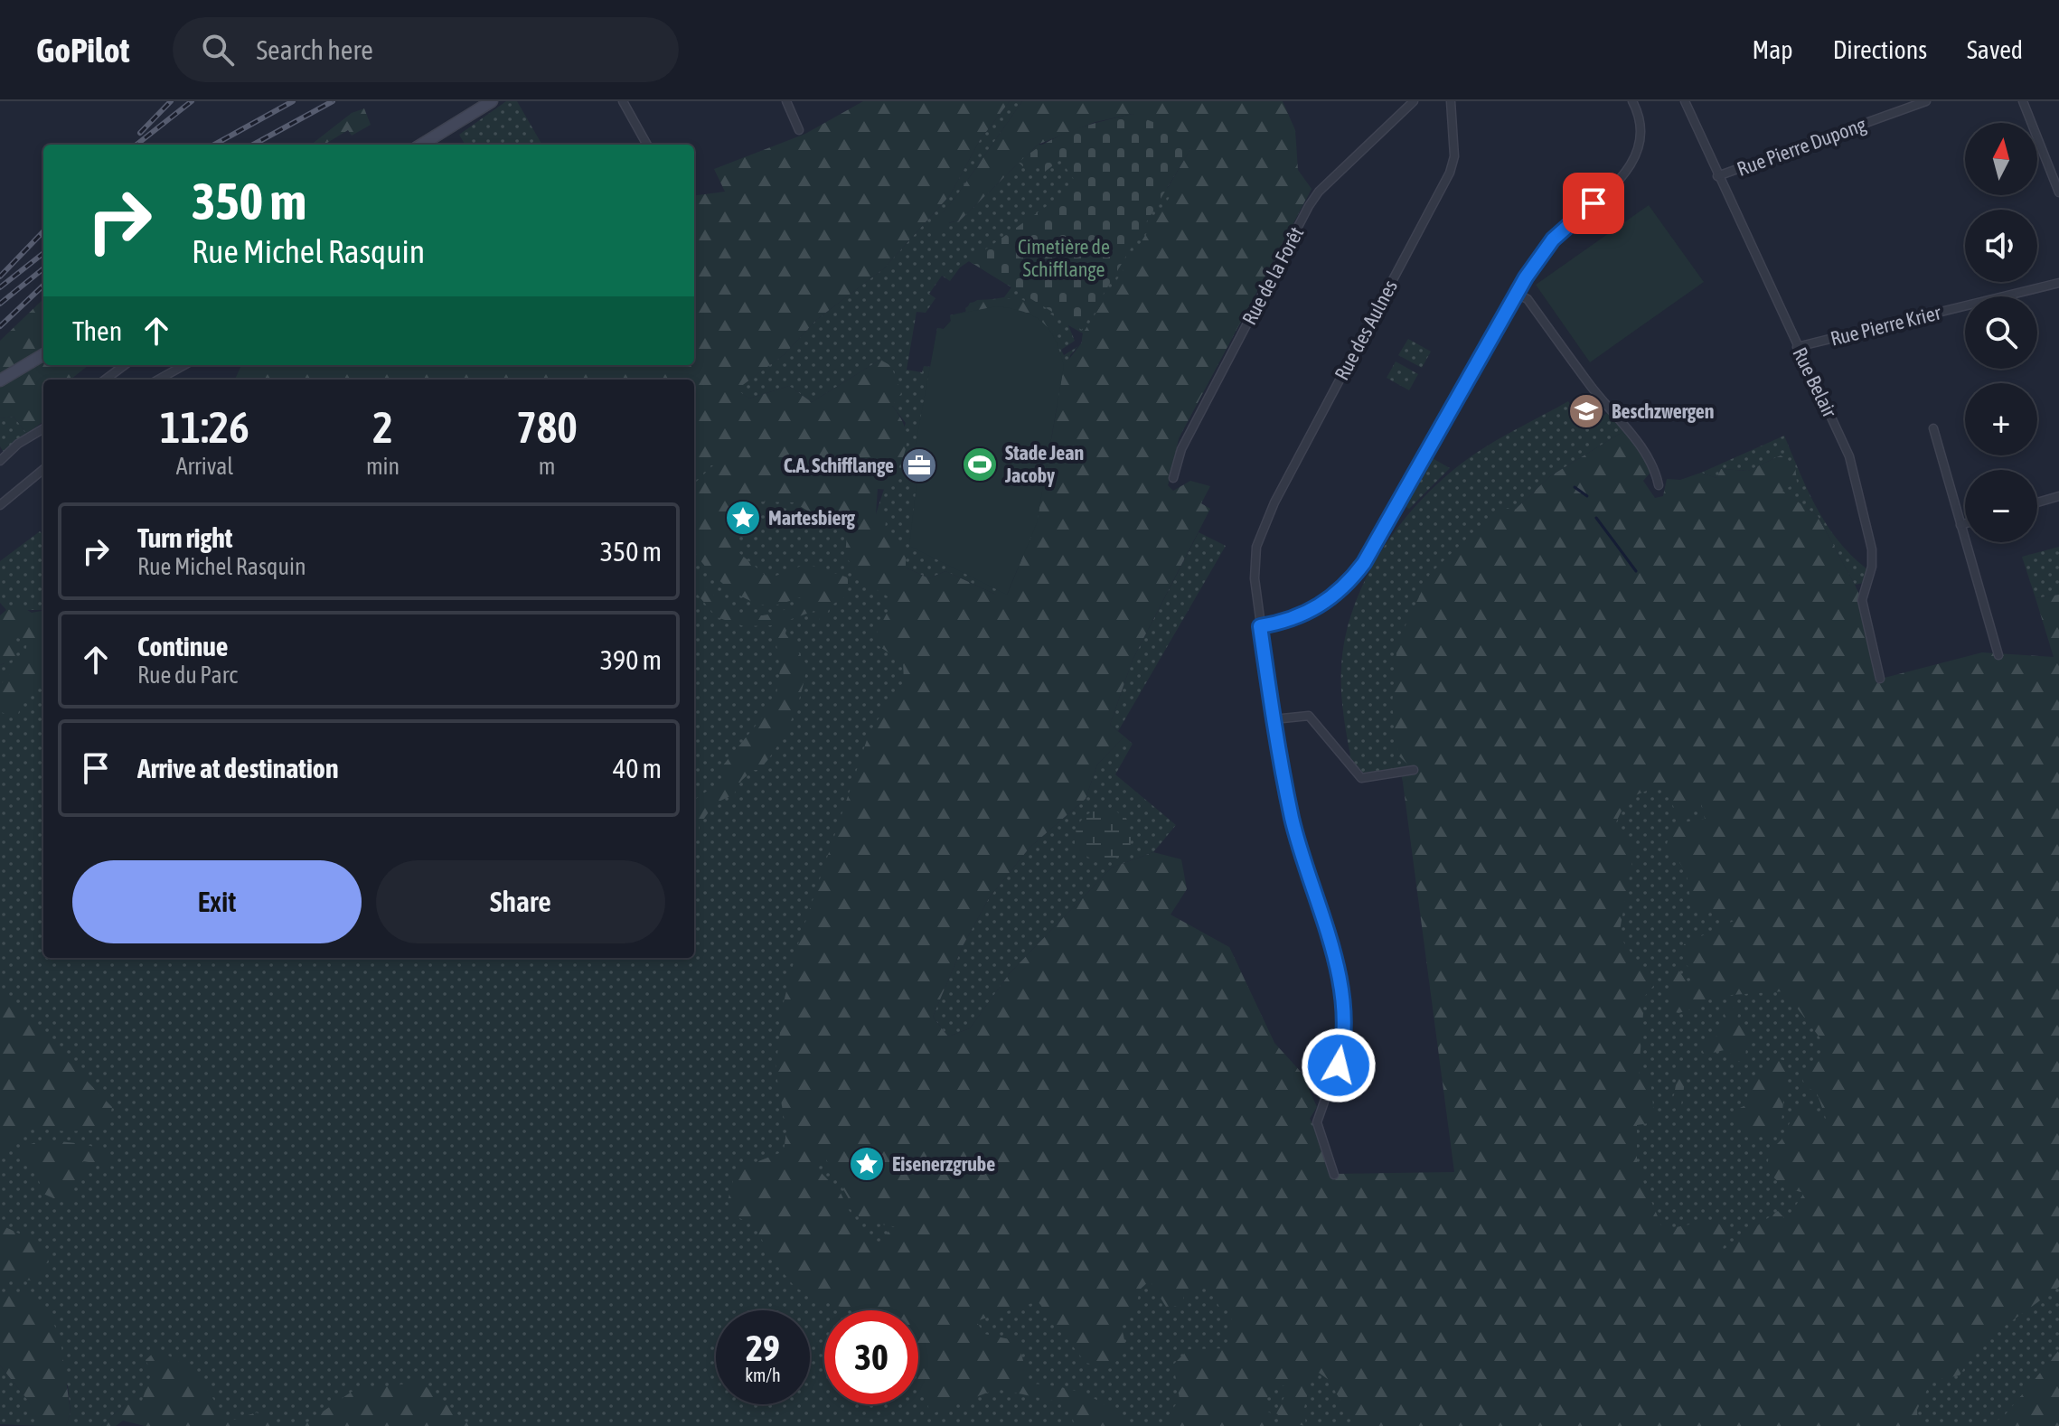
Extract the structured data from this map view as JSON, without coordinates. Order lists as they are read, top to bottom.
{
  "streets": {
    "street": [
      "Rue Pierre Dupong",
      "Rue de la Forêt",
      "Rue Pierre Krier",
      "Rue des Aulnes",
      "Rue Belair"
    ]
  },
  "crossings": [
    ["Rue Pierre Dupong", "Rue Belair"],
    ["Rue Pierre Krier", "Rue Belair"]
  ],
  "parks": ["Cimetière de Schifflange"],
  "places": {
    "school or university": ["Beschzwergen"],
    "sports": ["Stade Jean Jacoby"],
    "office": ["C.A. Schifflange"],
    "place": ["Martesbierg", "Eisenerzgrube"]
  },
  "north": "top",
  "page": {
    "header": "GoPilot",
    "search": "Search here",
    "nav": ["Map", "Directions", "Saved"],
    "map_buttons": ["+", "−"],
    "turn": ["350 m", "Rue Michel Rasquin"],
    "then": "Then",
    "eta": [
      "11:26",
      "Arrival",
      "2",
      "min",
      "780",
      "m"
    ],
    "list": [
      {
        "name": "Turn right",
        "note": "Rue Michel Rasquin",
        "value": "350 m"
      },
      {
        "name": "Continue",
        "note": "Rue du Parc",
        "value": "390 m"
      },
      {
        "name": "Arrive at destination",
        "value": "40 m"
      }
    ],
    "buttons": ["Exit", "Share"],
    "speed": "29 km/h",
    "limit": "30"
  }
}
